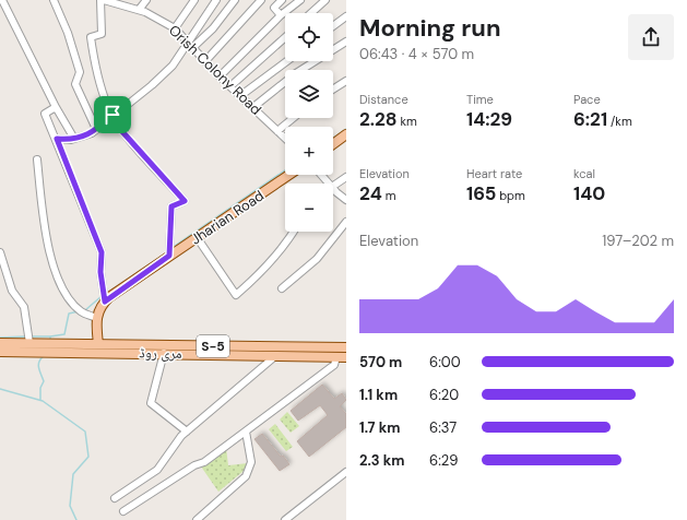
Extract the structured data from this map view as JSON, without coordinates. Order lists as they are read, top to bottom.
{
  "streets": {
    "main road": ["Jharian Road", "S-5", "مری روڈ"],
    "street": ["Orish Colony Road"]
  },
  "page": {
    "heading": ["Morning run", "06:43 · 4 × 570 m"],
    "map_buttons": ["+", "−"],
    "stats": [
      ["Distance", "2.28 km"],
      ["Time", "14:29"],
      ["Pace", "6:21 /km"],
      ["Elevation", "24 m"],
      ["Heart rate", "165 bpm"],
      ["kcal", "140"]
    ],
    "chart": ["Elevation", "197–202 m"],
    "list": [
      {
        "name": "570 m",
        "note": "6:00"
      },
      {
        "name": "1.1 km",
        "note": "6:20"
      },
      {
        "name": "1.7 km",
        "note": "6:37"
      },
      {
        "name": "2.3 km",
        "note": "6:29"
      }
    ]
  }
}
